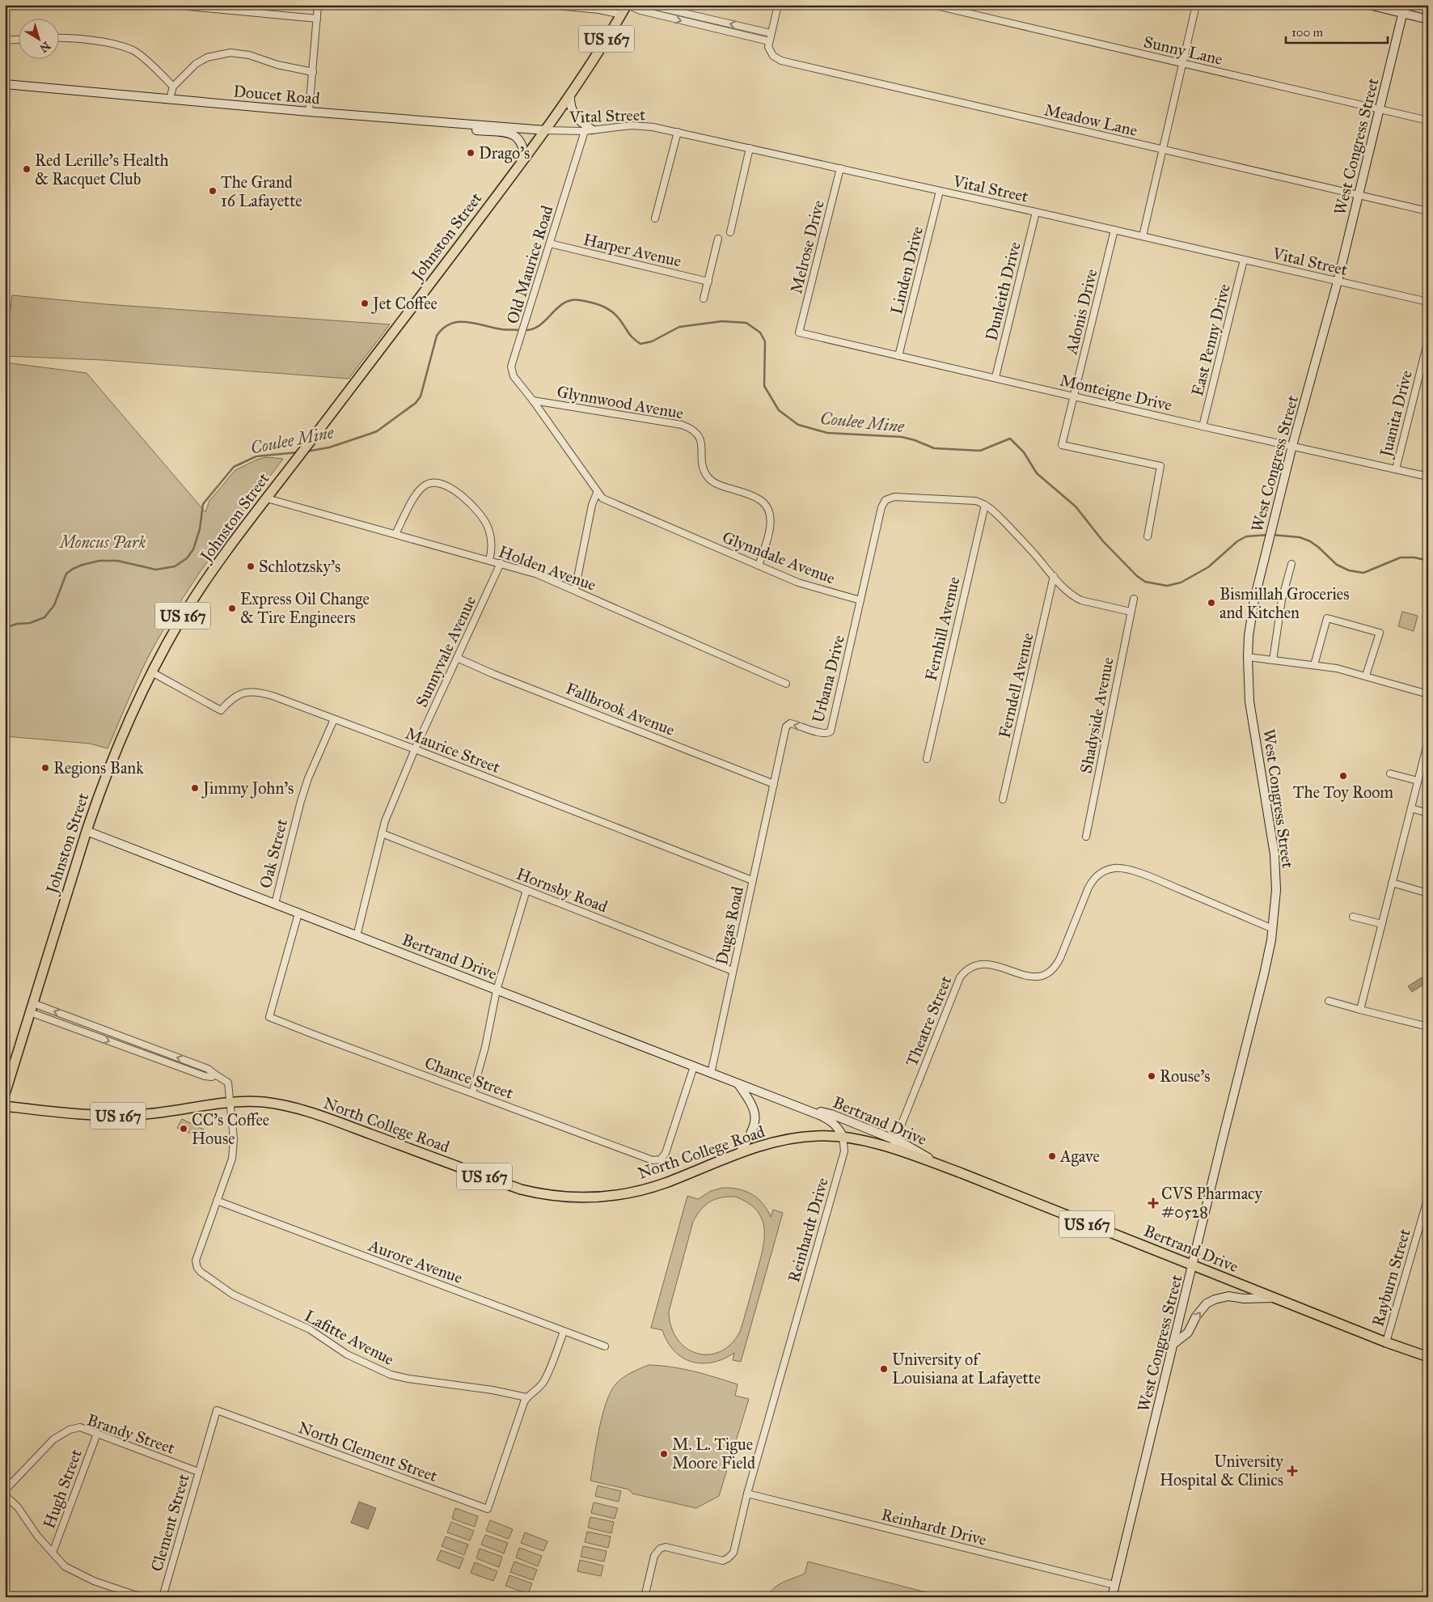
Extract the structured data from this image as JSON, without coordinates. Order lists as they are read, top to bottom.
{
  "streets": {
    "main road": [
      "US 167",
      "Doucet Road",
      "West Congress Street",
      "Johnston Street",
      "Bertrand Drive",
      "North College Road"
    ],
    "street": [
      "Sunny Lane",
      "Vital Street",
      "Meadow Lane",
      "Melrose Drive",
      "Harper Avenue",
      "Old Maurice Road",
      "Linden Drive",
      "Dunleith Drive",
      "Adonis Drive",
      "East Penny Drive",
      "Monteigne Drive",
      "Glynnwood Avenue",
      "Juanita Drive",
      "Glynndale Avenue",
      "Holden Avenue",
      "Fernhill Avenue",
      "Sunnyvale Avenue",
      "Urbana Drive",
      "Ferndell Avenue",
      "Fallbrook Avenue",
      "Shadyside Avenue",
      "Maurice Street",
      "Oak Street",
      "Hornsby Road",
      "Dugas Road",
      "Theatre Street",
      "Chance Street",
      "Reinhardt Drive",
      "Aurore Avenue",
      "Rayburn Street",
      "Lafitte Avenue",
      "Brandy Street",
      "North Clement Street",
      "Hugh Street",
      "Clement Street"
    ]
  },
  "crossings": [
    ["Sunny Lane", "West Congress Street"],
    ["Doucet Road", "Vital Street"],
    ["Doucet Road", "Johnston Street"],
    ["Vital Street", "West Congress Street"],
    ["Vital Street", "Johnston Street"],
    ["Vital Street", "Melrose Drive"],
    ["Vital Street", "Old Maurice Road"],
    ["Vital Street", "Linden Drive"],
    ["Vital Street", "Dunleith Drive"],
    ["Vital Street", "Adonis Drive"],
    ["Vital Street", "East Penny Drive"],
    ["Meadow Lane", "West Congress Street"],
    ["West Congress Street", "Monteigne Drive"],
    ["West Congress Street", "Bertrand Drive"],
    ["West Congress Street", "Theatre Street"],
    ["West Congress Street", "Reinhardt Drive"],
    ["Johnston Street", "Holden Avenue"],
    ["Johnston Street", "Maurice Street"],
    ["Johnston Street", "Bertrand Drive"],
    ["Melrose Drive", "Monteigne Drive"],
    ["Harper Avenue", "Old Maurice Road"],
    ["Old Maurice Road", "Glynnwood Avenue"],
    ["Linden Drive", "Monteigne Drive"],
    ["Dunleith Drive", "Monteigne Drive"],
    ["Adonis Drive", "Monteigne Drive"],
    ["East Penny Drive", "Monteigne Drive"],
    ["Monteigne Drive", "Juanita Drive"],
    ["Glynnwood Avenue", "Glynndale Avenue"],
    ["Glynndale Avenue", "Urbana Drive"],
    ["Holden Avenue", "Sunnyvale Avenue"],
    ["Sunnyvale Avenue", "Fallbrook Avenue"],
    ["Sunnyvale Avenue", "Maurice Street"],
    ["Sunnyvale Avenue", "Hornsby Road"],
    ["Sunnyvale Avenue", "Bertrand Drive"],
    ["Urbana Drive", "Fallbrook Avenue"],
    ["Urbana Drive", "Dugas Road"],
    ["Fallbrook Avenue", "Dugas Road"],
    ["Maurice Street", "Oak Street"],
    ["Maurice Street", "Dugas Road"],
    ["Oak Street", "Bertrand Drive"],
    ["Hornsby Road", "Dugas Road"],
    ["Dugas Road", "Bertrand Drive"],
    ["Bertrand Drive", "Theatre Street"],
    ["Bertrand Drive", "Chance Street"],
    ["Bertrand Drive", "North College Road"],
    ["Bertrand Drive", "Reinhardt Drive"],
    ["Bertrand Drive", "Rayburn Street"],
    ["North College Road", "Reinhardt Drive"],
    ["Aurore Avenue", "Lafitte Avenue"],
    ["Lafitte Avenue", "North Clement Street"],
    ["Brandy Street", "Hugh Street"],
    ["Brandy Street", "Clement Street"],
    ["North Clement Street", "Clement Street"]
  ],
  "one_way": ["Urbana Drive"],
  "water": ["Coulee Mine"],
  "parks": ["Moncus Park"],
  "places": {
    "other": [
      "Drago's",
      "Red Lerille's Health & Racquet Club",
      "The Grand 16 Lafayette",
      "Jet Coffee",
      "Schlotzsky's",
      "Bismillah Groceries and Kitchen",
      "Express Oil Change & Tire Engineers",
      "Regions Bank",
      "The Toy Room",
      "Jimmy John's",
      "Rouse's",
      "CC's Coffee House",
      "Agave",
      "University of Louisiana at Lafayette",
      "M. L. Tigue Moore Field"
    ],
    "health": ["CVS Pharmacy #0528", "University Hospital & Clinics"]
  },
  "scale_bar": "100 m",
  "north": "bottom right"
}
